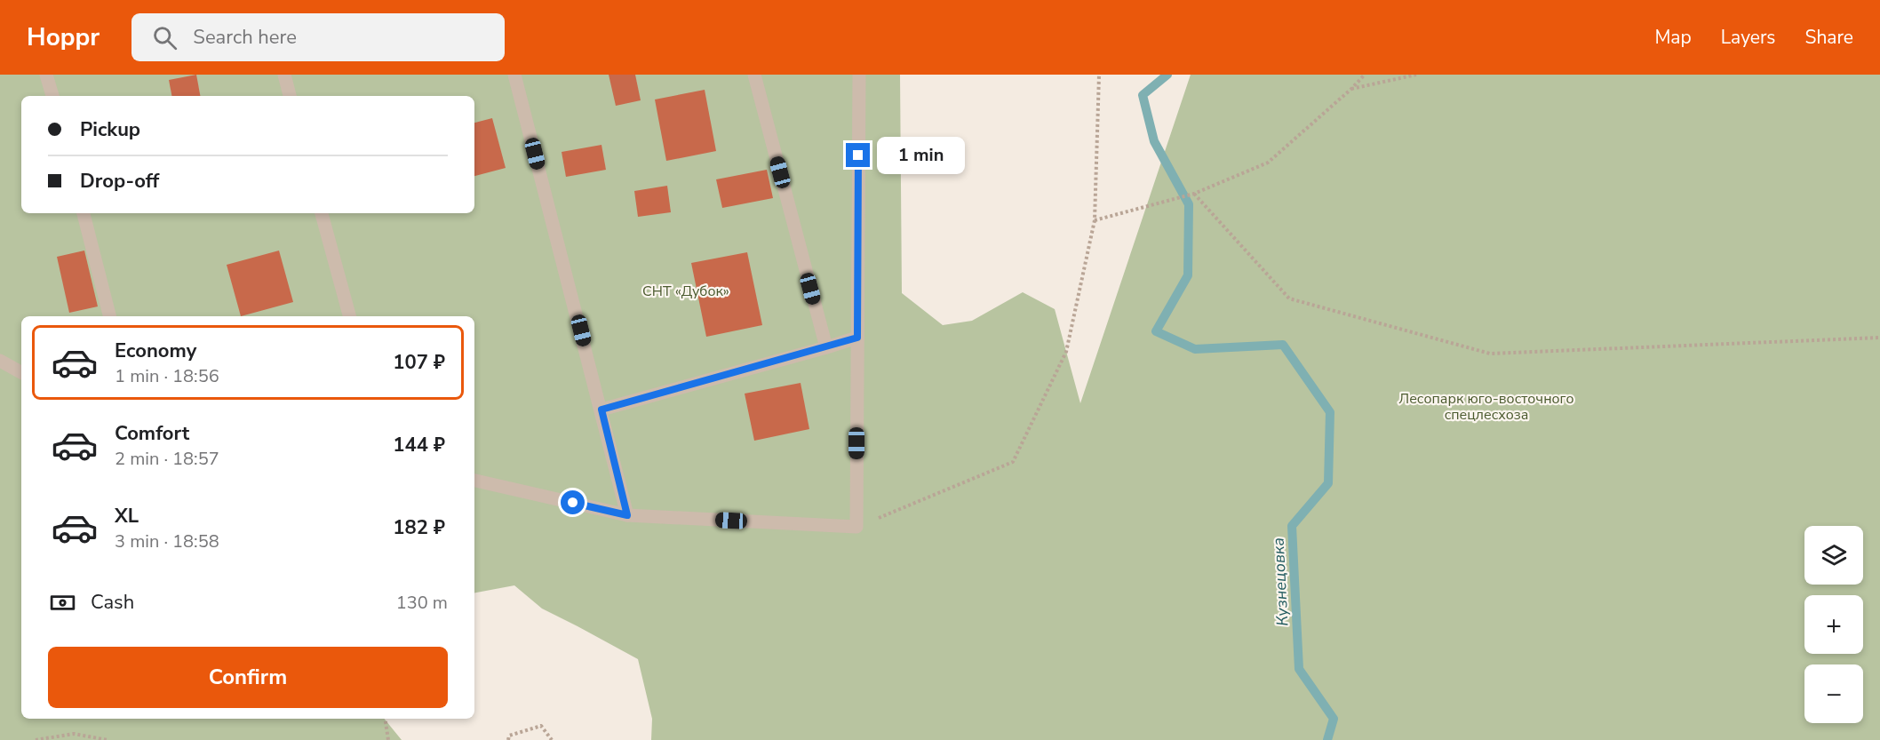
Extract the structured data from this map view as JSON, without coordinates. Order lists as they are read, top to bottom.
{
  "water": ["Кузнецовка"],
  "parks": ["СНТ «Дубок»", "Лесопарк юго-восточного спецлесхоза"],
  "page": {
    "header": "Hoppr",
    "search": "Search here",
    "nav": ["Map", "Layers", "Share"],
    "banner": ["Pickup", "Drop-off"],
    "bubble": "1 min",
    "list": [
      {
        "name": "Economy",
        "note": "1 min · 18:56",
        "value": "107 ₽"
      },
      {
        "name": "Comfort",
        "note": "2 min · 18:57",
        "value": "144 ₽"
      },
      {
        "name": "XL",
        "note": "3 min · 18:58",
        "value": "182 ₽"
      }
    ],
    "map_buttons": ["+", "−"],
    "pay": ["Cash", "130 m"],
    "buttons": "Confirm"
  }
}
